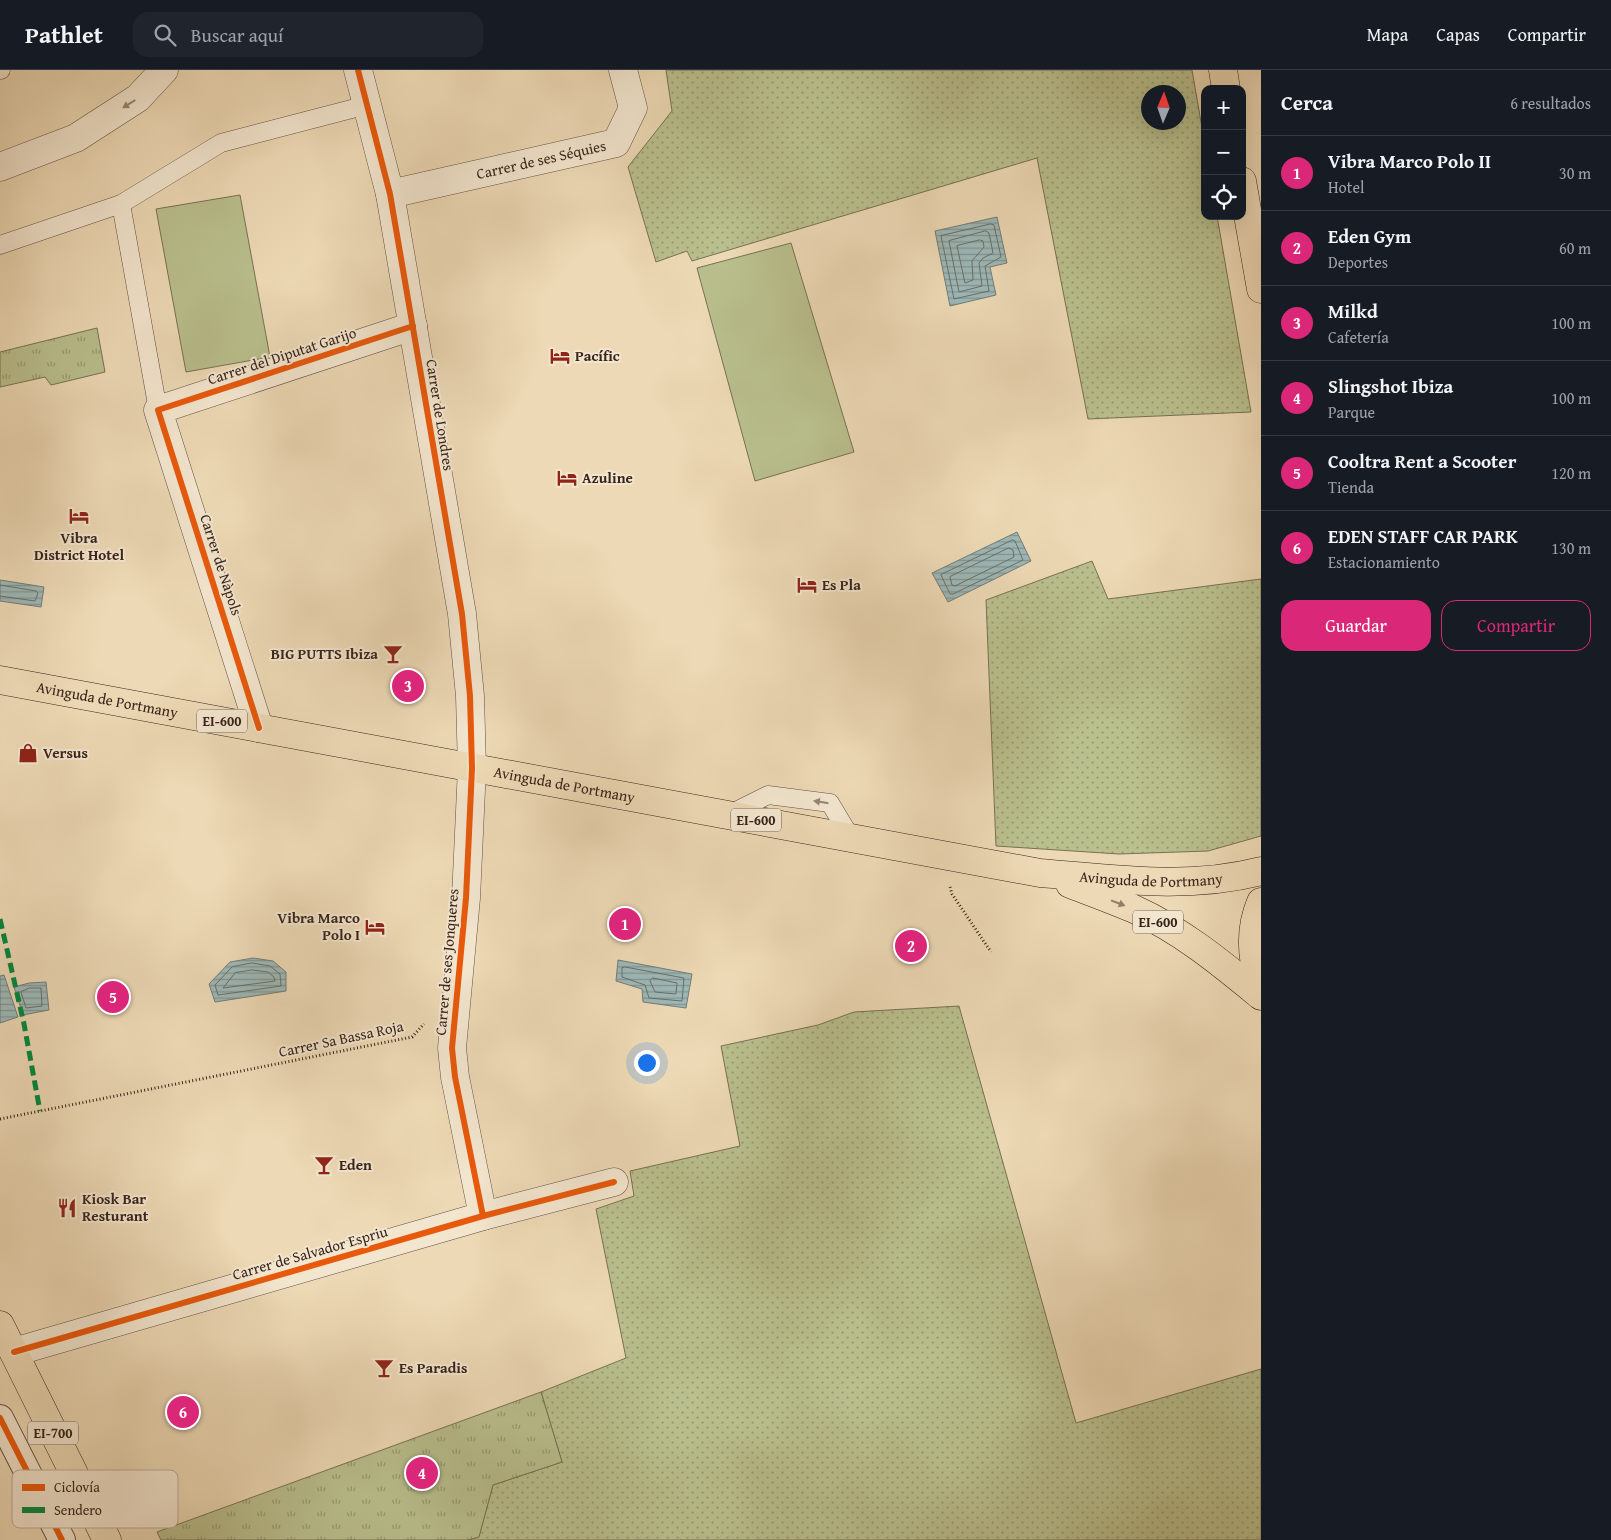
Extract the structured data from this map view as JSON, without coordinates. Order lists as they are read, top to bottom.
{
  "streets": {
    "main road": ["Avinguda de Portmany", "EI-600", "EI-700"],
    "street": [
      "Carrer de ses Séquies",
      "Carrer del Diputat Garijo",
      "Carrer de Londres",
      "Carrer de Nàpols",
      "Carrer de ses Jonqueres",
      "Carrer de Salvador Espriu"
    ],
    "path": ["Carrer Sa Bassa Roja"]
  },
  "crossings": [
    ["Carrer de ses Séquies", "Carrer de Londres"],
    ["Carrer del Diputat Garijo", "Carrer de Londres"],
    ["Carrer del Diputat Garijo", "Carrer de Nàpols"],
    ["Carrer de Londres", "Avinguda de Portmany"],
    ["Carrer de Londres", "Carrer de ses Jonqueres"],
    ["Carrer de Nàpols", "Avinguda de Portmany"],
    ["Avinguda de Portmany", "Carrer de ses Jonqueres"],
    ["Carrer de ses Jonqueres", "Carrer de Salvador Espriu"],
    ["Carrer de Salvador Espriu", "EI-700"]
  ],
  "places": {
    "hotel": [
      "Pacífic",
      "Azuline",
      "Vibra District Hotel",
      "Es Pla",
      "Vibra Marco Polo I"
    ],
    "bar": ["BIG PUTTS Ibiza", "Eden", "Es Paradis"],
    "shop": ["Versus"],
    "restaurant": ["Kiosk Bar Resturant"]
  },
  "legend": ["Ciclovía", "Sendero"],
  "north": "top",
  "page": {
    "header": "Pathlet",
    "search": "Buscar aquí",
    "nav": ["Mapa", "Capas", "Compartir"],
    "heading": ["Cerca", "6 resultados"],
    "map_buttons": ["+", "−"],
    "list": [
      {
        "mark": "1",
        "name": "Vibra Marco Polo II",
        "note": "Hotel",
        "value": "30 m"
      },
      {
        "mark": "2",
        "name": "Eden Gym",
        "note": "Deportes",
        "value": "60 m"
      },
      {
        "mark": "3",
        "name": "Milkd",
        "note": "Cafetería",
        "value": "100 m"
      },
      {
        "mark": "4",
        "name": "Slingshot Ibiza",
        "note": "Parque",
        "value": "100 m"
      },
      {
        "mark": "5",
        "name": "Cooltra Rent a Scooter",
        "note": "Tienda",
        "value": "120 m"
      },
      {
        "mark": "6",
        "name": "EDEN STAFF CAR PARK",
        "note": "Estacionamiento",
        "value": "130 m"
      }
    ],
    "buttons": ["Guardar", "Compartir"],
    "pins": [
      "3",
      "1",
      "2",
      "5",
      "6",
      "4"
    ]
  }
}
